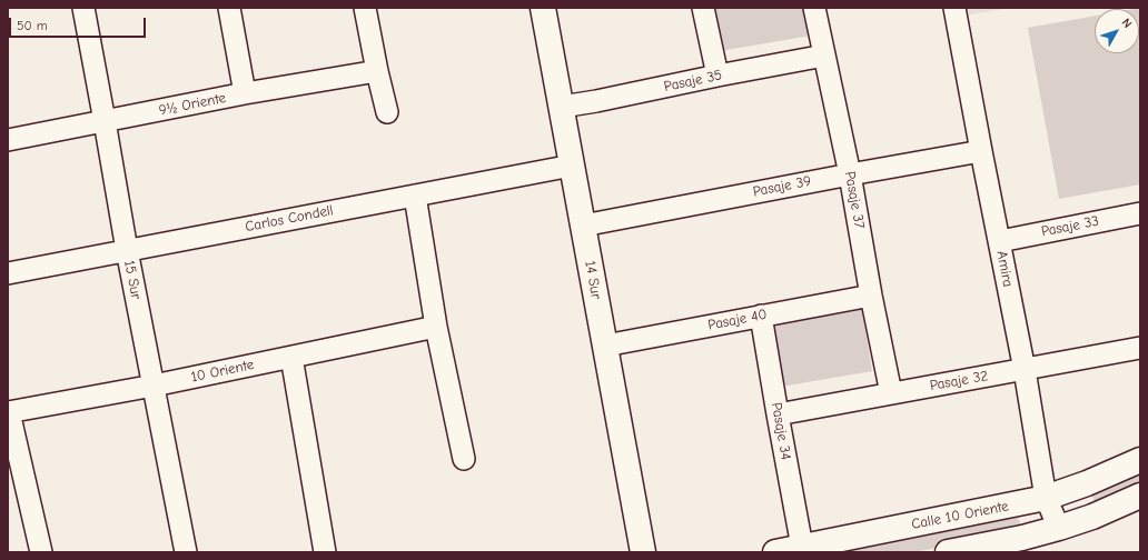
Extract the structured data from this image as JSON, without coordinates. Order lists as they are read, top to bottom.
{
  "streets": {
    "main road": ["14 Sur", "Calle 10 Oriente"],
    "street": [
      "Pasaje 35",
      "9½ Oriente",
      "Pasaje 39",
      "Pasaje 37",
      "Carlos Condell",
      "Pasaje 33",
      "Amira",
      "15 Sur",
      "Pasaje 40",
      "10 Oriente",
      "Pasaje 32",
      "Pasaje 34"
    ]
  },
  "crossings": [
    ["Pasaje 35", "Pasaje 37"],
    ["Pasaje 35", "14 Sur"],
    ["9½ Oriente", "15 Sur"],
    ["Pasaje 39", "Pasaje 37"],
    ["Pasaje 39", "Amira"],
    ["Pasaje 39", "14 Sur"],
    ["Pasaje 37", "Pasaje 40"],
    ["Pasaje 37", "Pasaje 32"],
    ["Carlos Condell", "15 Sur"],
    ["Carlos Condell", "14 Sur"],
    ["Pasaje 33", "Amira"],
    ["Amira", "Pasaje 32"],
    ["Amira", "Calle 10 Oriente"],
    ["15 Sur", "10 Oriente"],
    ["14 Sur", "Pasaje 40"],
    ["Pasaje 40", "Pasaje 34"],
    ["Pasaje 32", "Pasaje 34"],
    ["Pasaje 34", "Calle 10 Oriente"]
  ],
  "scale_bar": "50 m",
  "north": "top right"
}
